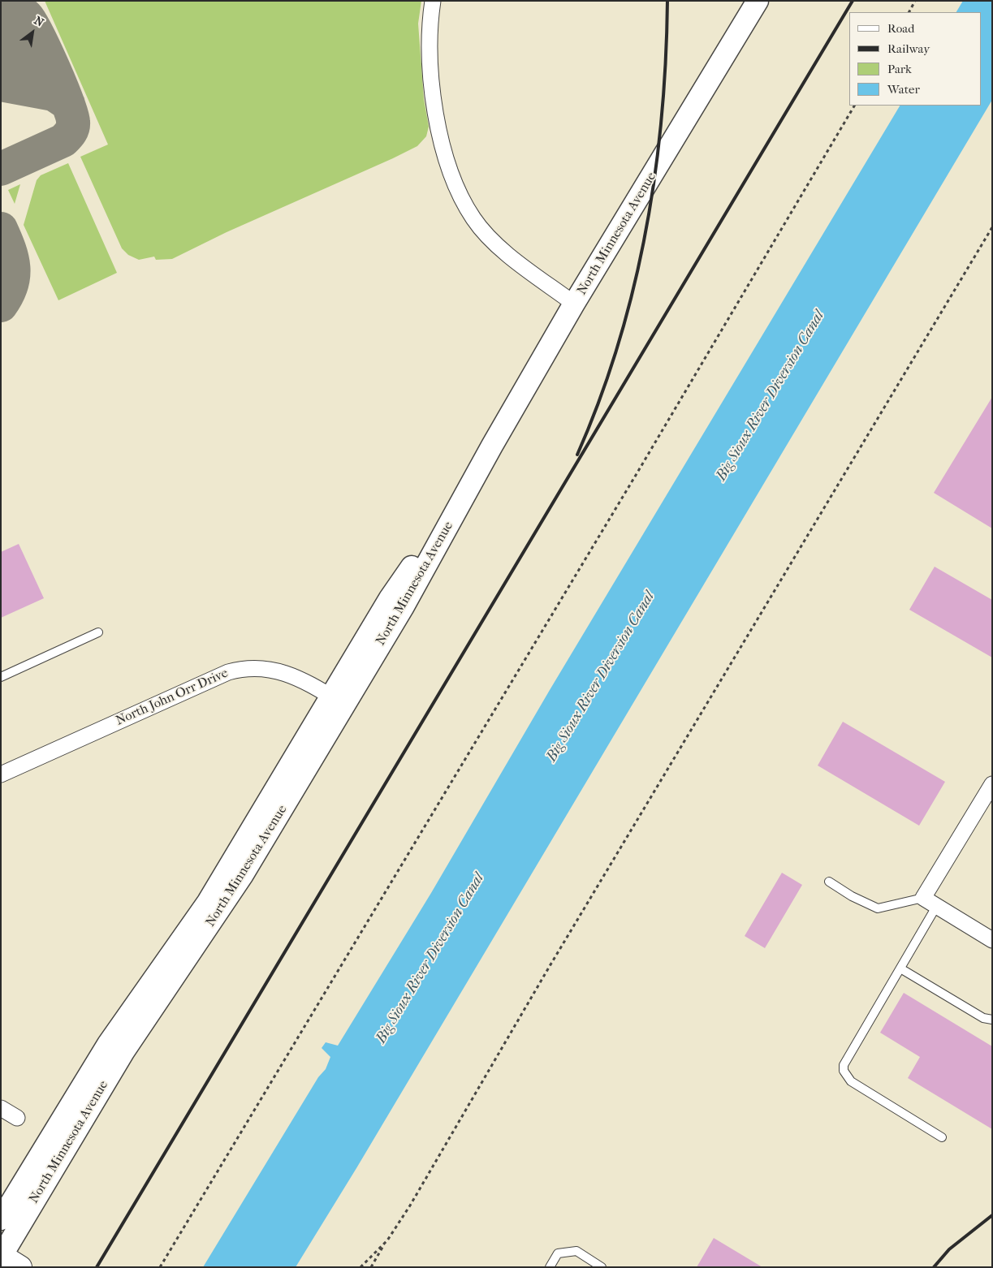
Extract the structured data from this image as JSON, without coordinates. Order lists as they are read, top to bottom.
{
  "streets": {
    "main road": ["North Minnesota Avenue"],
    "street": ["North John Orr Drive"]
  },
  "crossings": [
    ["North Minnesota Avenue", "North John Orr Drive"]
  ],
  "water": ["Big Sioux River Diversion Canal"],
  "legend": [
    "Road",
    "Railway",
    "Park",
    "Water"
  ],
  "north": "top right"
}
